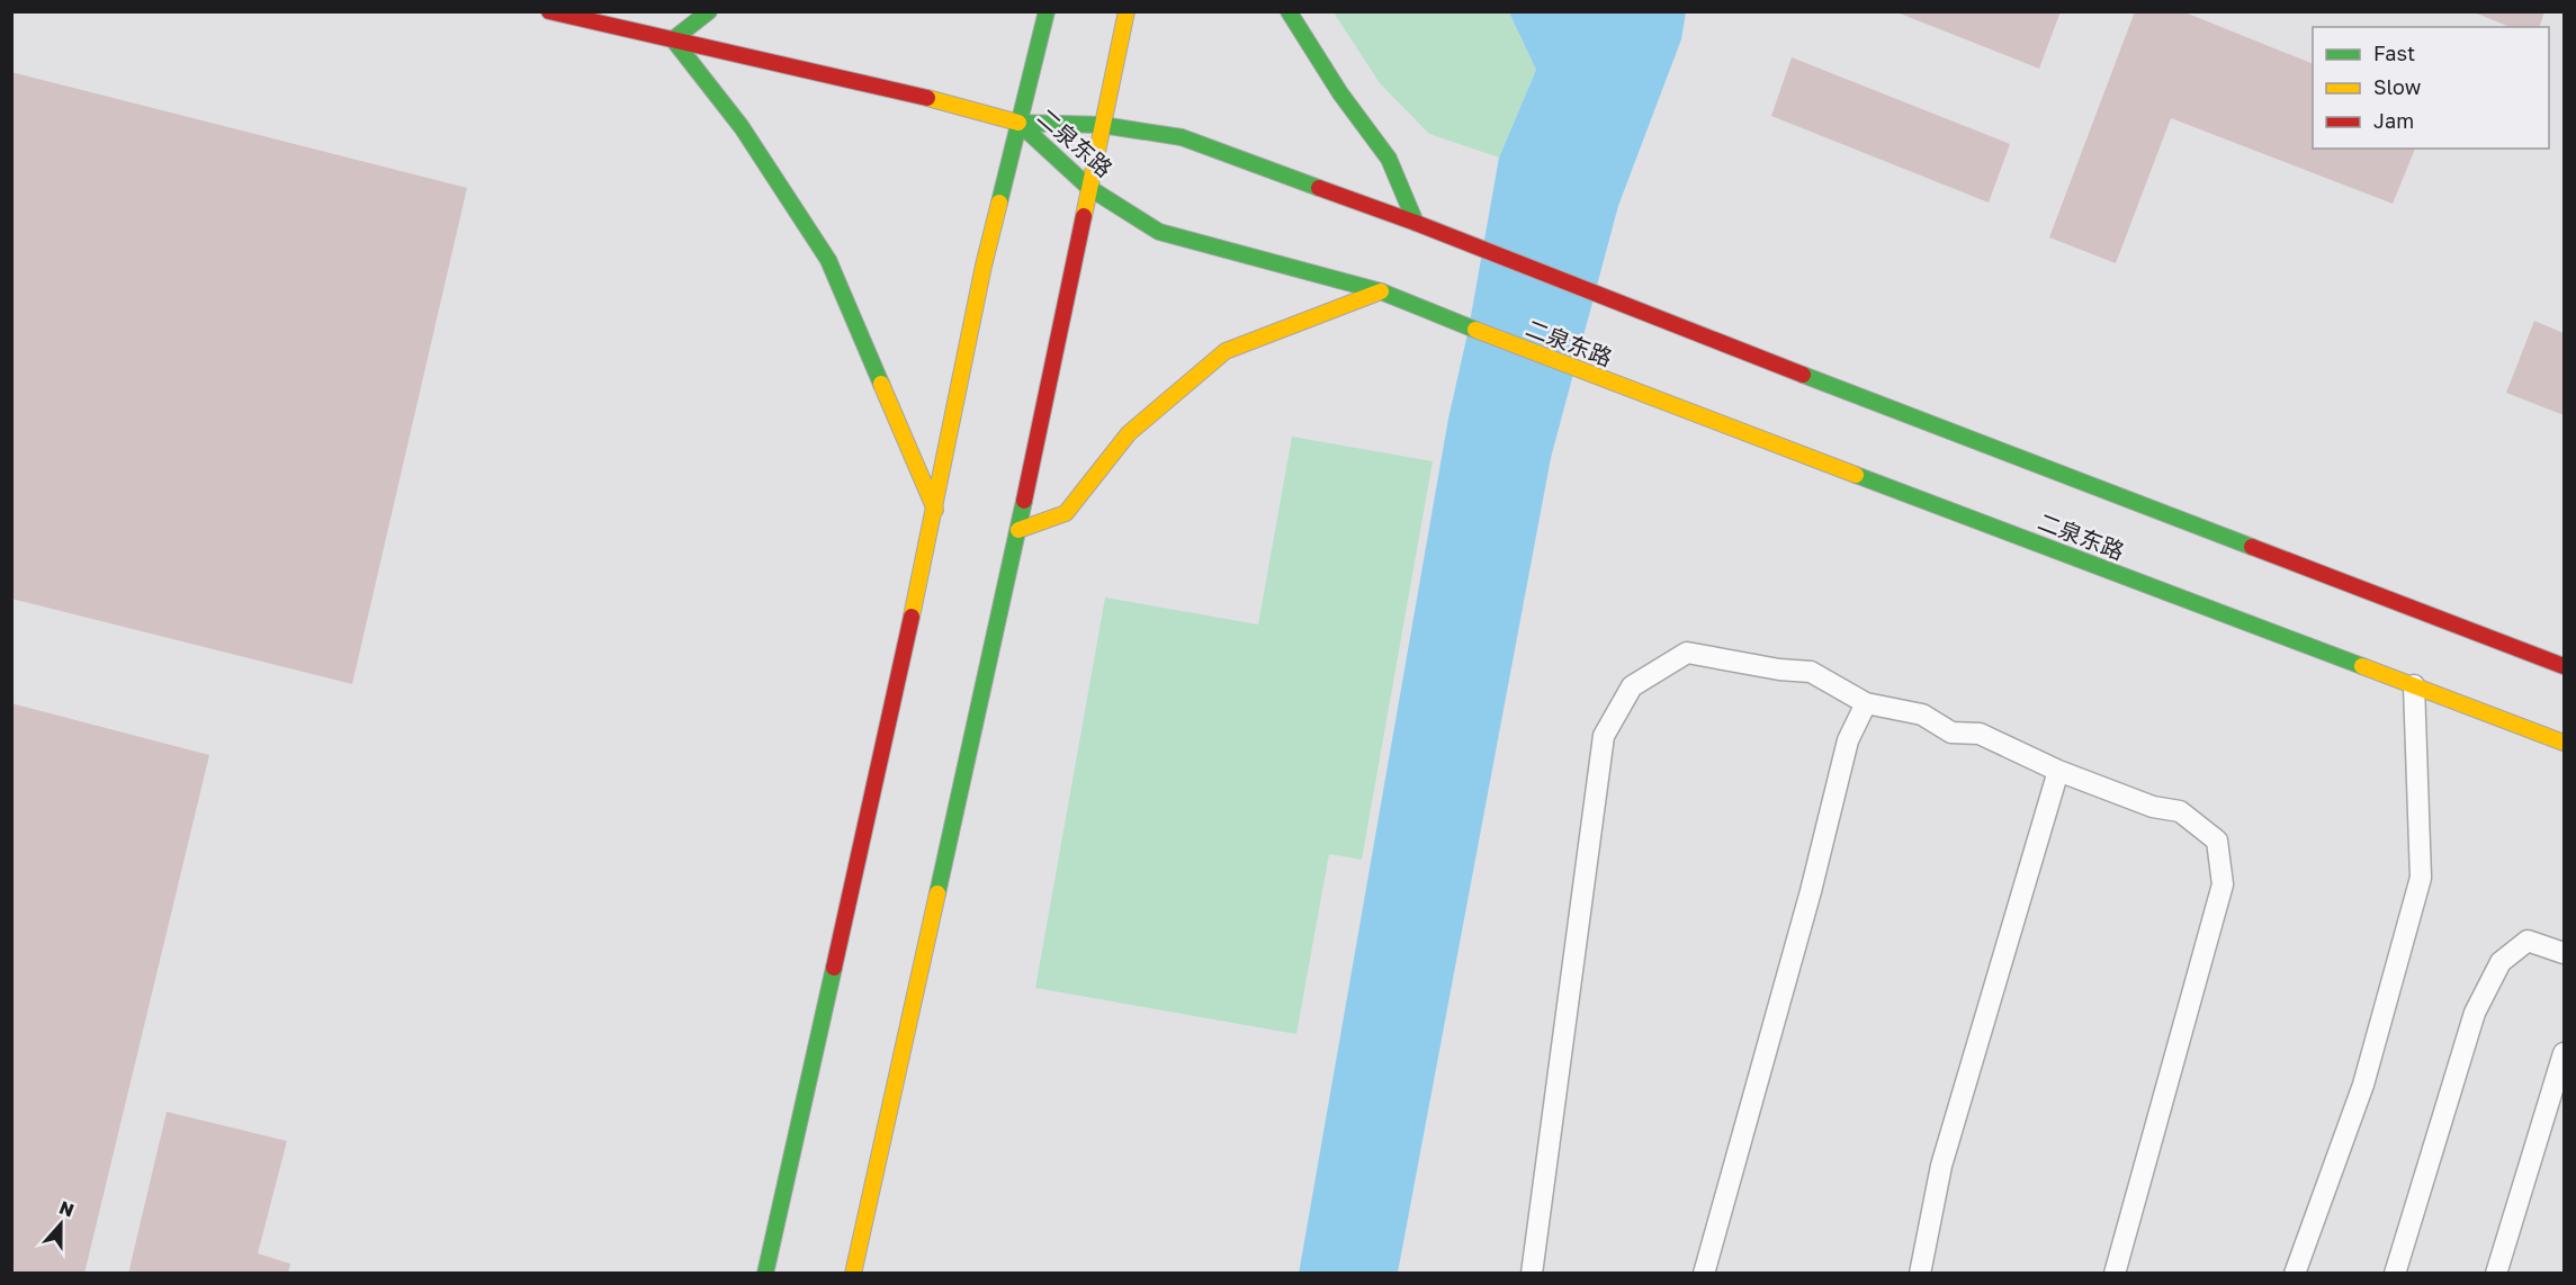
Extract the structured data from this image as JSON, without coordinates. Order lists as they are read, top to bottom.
{
  "streets": {
    "main road": ["二泉东路"]
  },
  "legend": ["Fast", "Slow", "Jam"],
  "north": "top"
}
